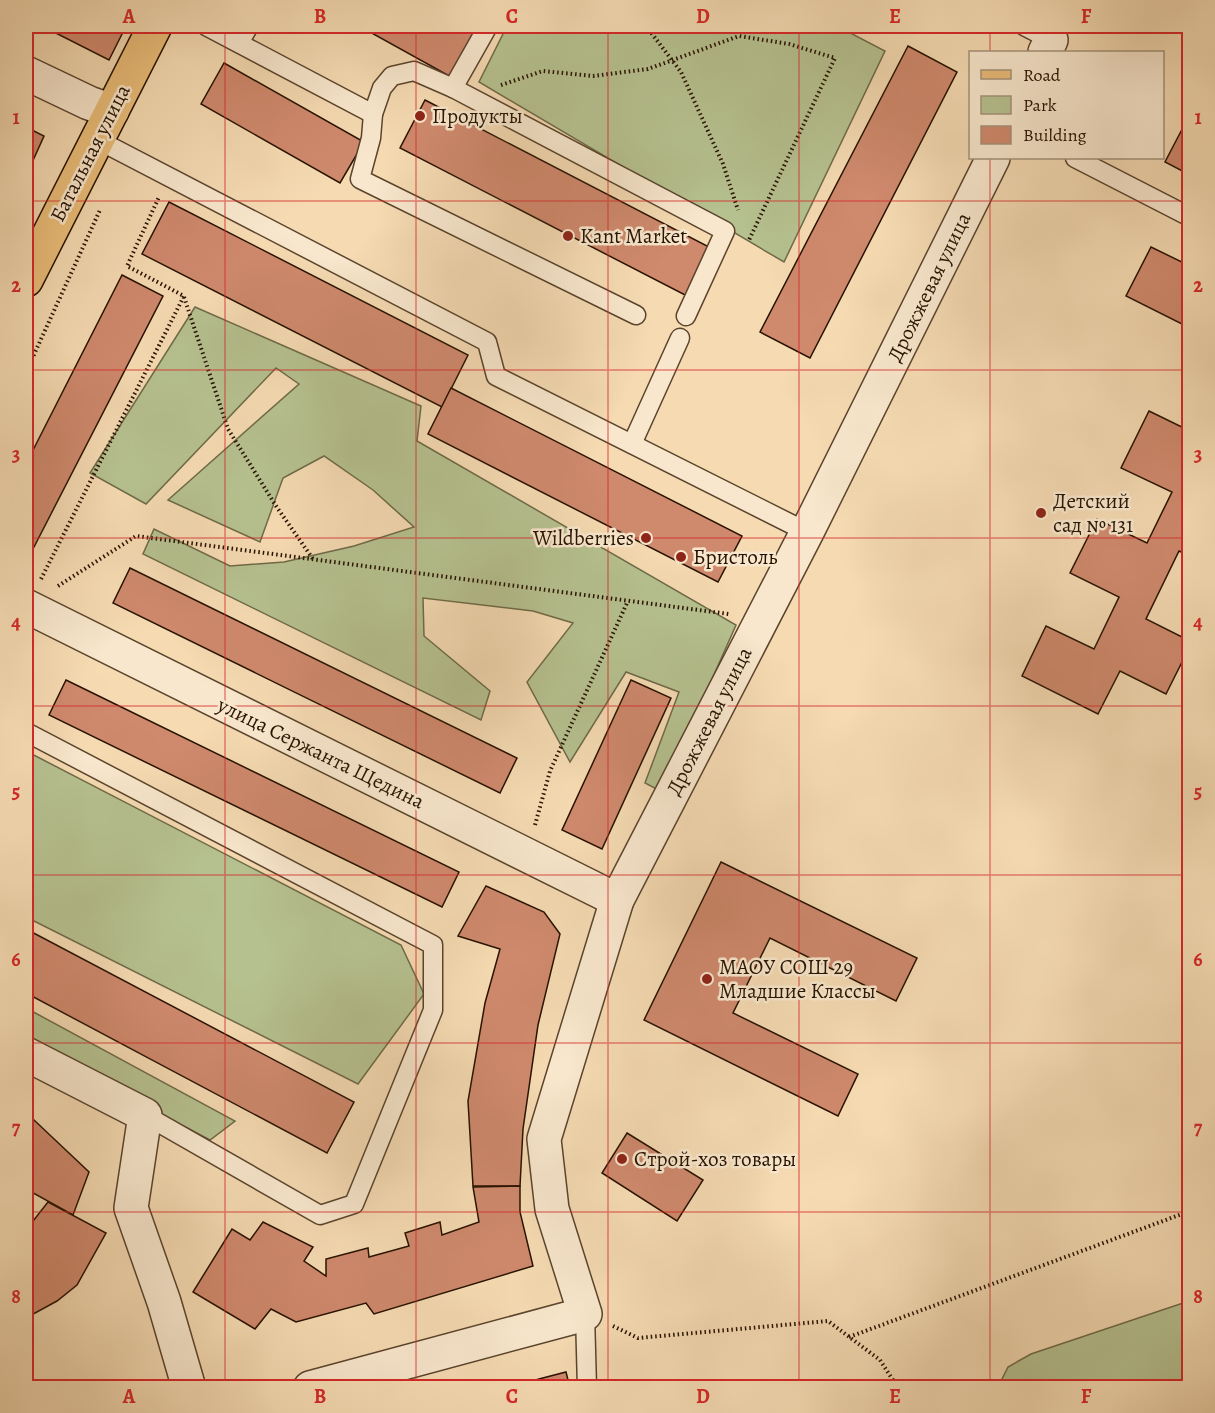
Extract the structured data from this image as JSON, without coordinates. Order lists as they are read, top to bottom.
{
  "streets": {
    "main road": ["Батальная улица"],
    "street": ["Дрожжевая улица", "улица Сержанта Щедина"]
  },
  "crossings": [
    ["Дрожжевая улица", "улица Сержанта Щедина"]
  ],
  "places": [
    "Продукты",
    "Kant Market",
    "Детский сад № 131",
    "Wildberries",
    "Бристоль",
    "МАОУ СОШ 29 Младшие Классы",
    "Строй-хоз товары"
  ],
  "legend": ["Road", "Park", "Building"],
  "grid": {
    "columns": [
      "A",
      "B",
      "C",
      "D",
      "E",
      "F"
    ],
    "rows": [
      "1",
      "2",
      "3",
      "4",
      "5",
      "6",
      "7",
      "8"
    ]
  }
}
